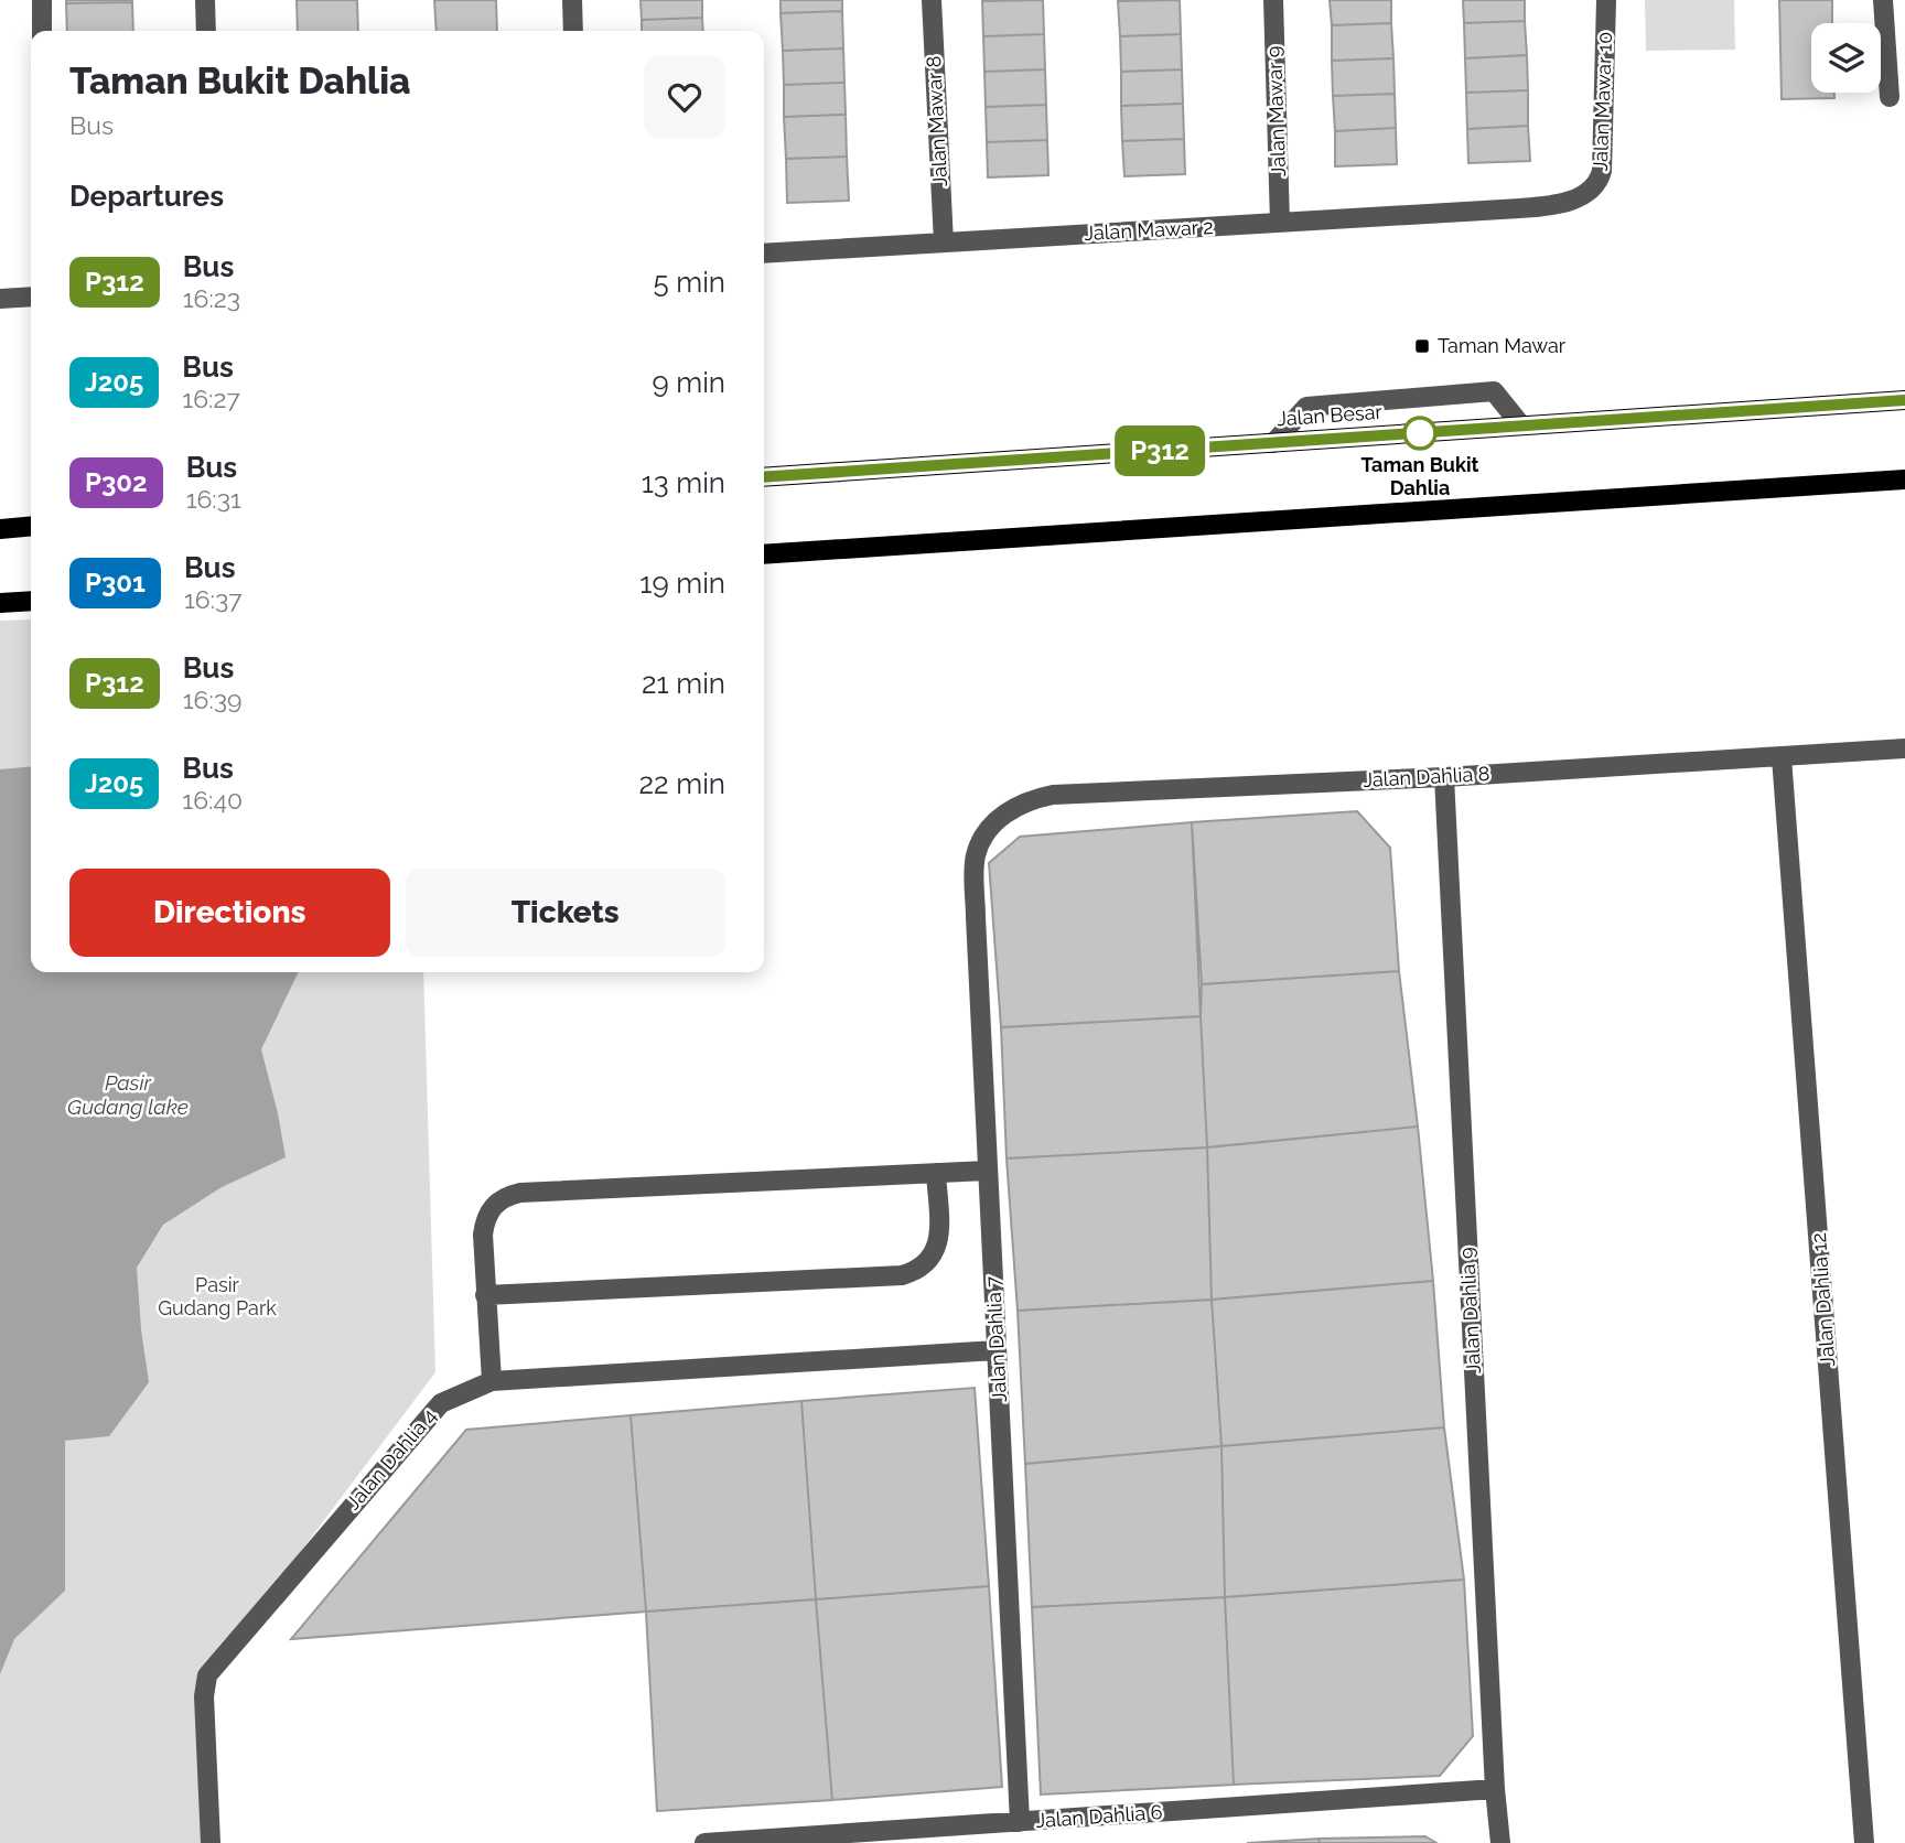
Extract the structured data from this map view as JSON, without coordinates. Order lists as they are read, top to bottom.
{
  "streets": {
    "main road": ["Jalan Besar"],
    "street": [
      "Jalan Mawar 10",
      "Jalan Mawar 9",
      "Jalan Mawar 8",
      "Jalan Mawar 2",
      "Jalan Dahlia 8",
      "Jalan Dahlia 12",
      "Jalan Dahlia 9",
      "Jalan Dahlia 7",
      "Jalan Dahlia 4",
      "Jalan Dahlia 6"
    ]
  },
  "crossings": [
    ["Jalan Mawar 10", "Jalan Mawar 2"],
    ["Jalan Mawar 9", "Jalan Mawar 2"],
    ["Jalan Mawar 8", "Jalan Mawar 2"],
    ["Jalan Dahlia 8", "Jalan Dahlia 12"],
    ["Jalan Dahlia 8", "Jalan Dahlia 9"],
    ["Jalan Dahlia 8", "Jalan Dahlia 7"],
    ["Jalan Dahlia 9", "Jalan Dahlia 6"],
    ["Jalan Dahlia 7", "Jalan Dahlia 4"],
    ["Jalan Dahlia 7", "Jalan Dahlia 6"]
  ],
  "water": ["Pasir Gudang lake"],
  "parks": ["Pasir Gudang Park"],
  "places": {
    "transit": ["Taman Mawar"],
    "other": ["Taman Bukit Dahlia"]
  },
  "lines": ["bus line P312"],
  "page": {
    "on_map": "P312",
    "heading": [
      ["Taman Bukit Dahlia", "Bus"],
      "Departures"
    ],
    "list": [
      {
        "mark": "P312",
        "name": "Bus",
        "note": "16:23",
        "value": "5 min"
      },
      {
        "mark": "J205",
        "name": "Bus",
        "note": "16:27",
        "value": "9 min"
      },
      {
        "mark": "P302",
        "name": "Bus",
        "note": "16:31",
        "value": "13 min"
      },
      {
        "mark": "P301",
        "name": "Bus",
        "note": "16:37",
        "value": "19 min"
      },
      {
        "mark": "P312",
        "name": "Bus",
        "note": "16:39",
        "value": "21 min"
      },
      {
        "mark": "J205",
        "name": "Bus",
        "note": "16:40",
        "value": "22 min"
      }
    ],
    "buttons": ["Directions", "Tickets"]
  }
}
